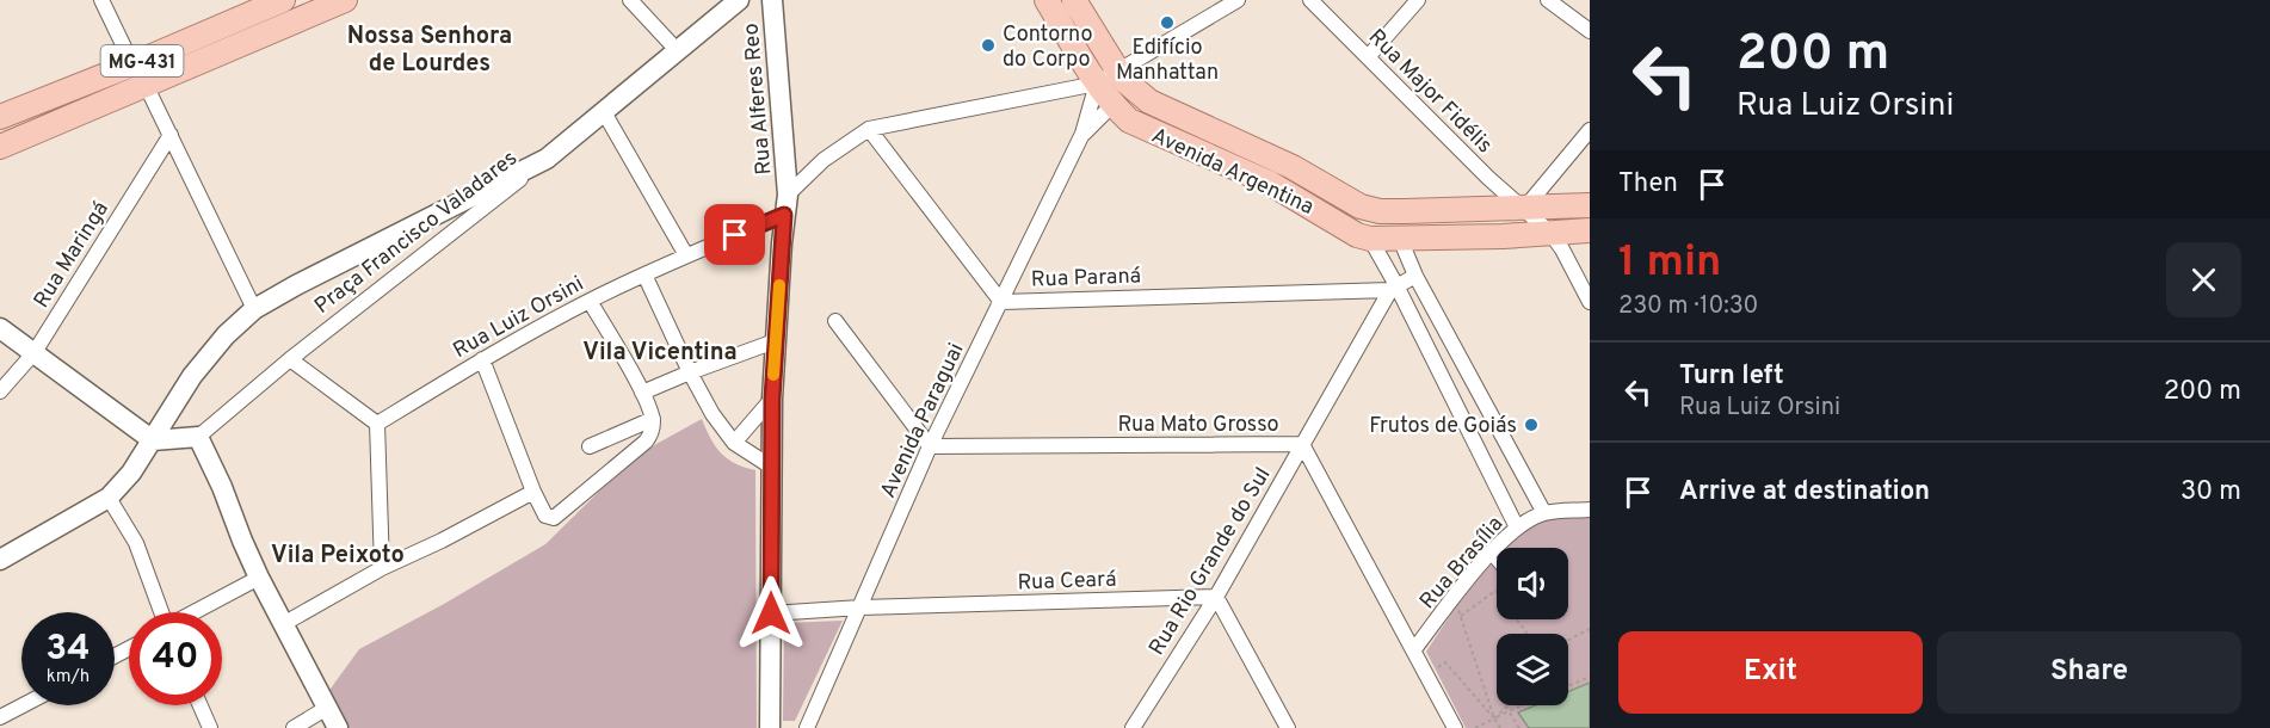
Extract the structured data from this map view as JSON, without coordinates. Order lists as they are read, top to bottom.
{
  "streets": {
    "main road": ["MG-431", "Avenida Argentina"],
    "street": [
      "Rua Major Fidélis",
      "Rua Alferes Reo",
      "Praça Francisco Valadares",
      "Rua Maringá",
      "Rua Paraná",
      "Rua Luiz Orsini",
      "Avenida Paraguai",
      "Rua Mato Grosso",
      "Rua Rio Grande do Sul",
      "Rua Brasília",
      "Rua Ceará"
    ]
  },
  "crossings": [
    ["Rua Major Fidélis", "Avenida Argentina"],
    ["Rua Alferes Reo", "Rua Luiz Orsini"],
    ["Rua Alferes Reo", "Rua Ceará"],
    ["Avenida Argentina", "Avenida Paraguai"],
    ["Rua Paraná", "Avenida Paraguai"],
    ["Rua Paraná", "Rua Rio Grande do Sul"],
    ["Avenida Paraguai", "Rua Mato Grosso"],
    ["Avenida Paraguai", "Rua Ceará"],
    ["Rua Mato Grosso", "Rua Rio Grande do Sul"],
    ["Rua Mato Grosso", "Rua Brasília"],
    ["Rua Rio Grande do Sul", "Rua Ceará"]
  ],
  "districts": ["Nossa Senhora de Lourdes", "Vila Vicentina", "Vila Peixoto"],
  "places": ["Edifício Manhattan", "Contorno do Corpo", "Frutos de Goiás"],
  "page": {
    "turn": ["200 m", "Rua Luiz Orsini"],
    "then": "Then",
    "heading": ["1 min", "230 m · 10:30"],
    "list": [
      {
        "name": "Turn left",
        "note": "Rua Luiz Orsini",
        "value": "200 m"
      },
      {
        "name": "Arrive at destination",
        "value": "30 m"
      }
    ],
    "speed": "34 km/h",
    "limit": "40",
    "buttons": ["Exit", "Share"]
  }
}
